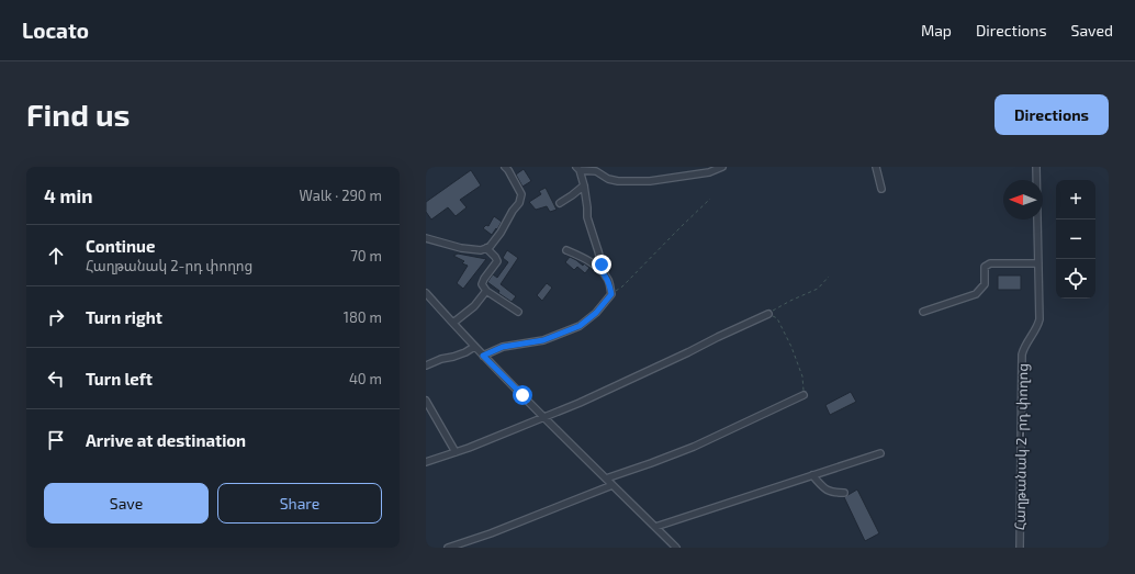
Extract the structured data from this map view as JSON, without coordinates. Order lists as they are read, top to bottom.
{
  "streets": {
    "street": ["Հաղթանակ 2-րդ փողոց"]
  },
  "north": "left",
  "page": {
    "header": "Locato",
    "nav": ["Map", "Directions", "Saved"],
    "buttons": [
      "Directions",
      ["Save", "Share"]
    ],
    "title": "Find us",
    "heading": ["4 min", "Walk · 290 m"],
    "map_buttons": ["+", "−"],
    "list": [
      ["Continue", "Հաղթանակ 2-րդ փողոց", "70 m"],
      ["Turn right", "180 m"],
      ["Turn left", "40 m"],
      "Arrive at destination"
    ]
  }
}
